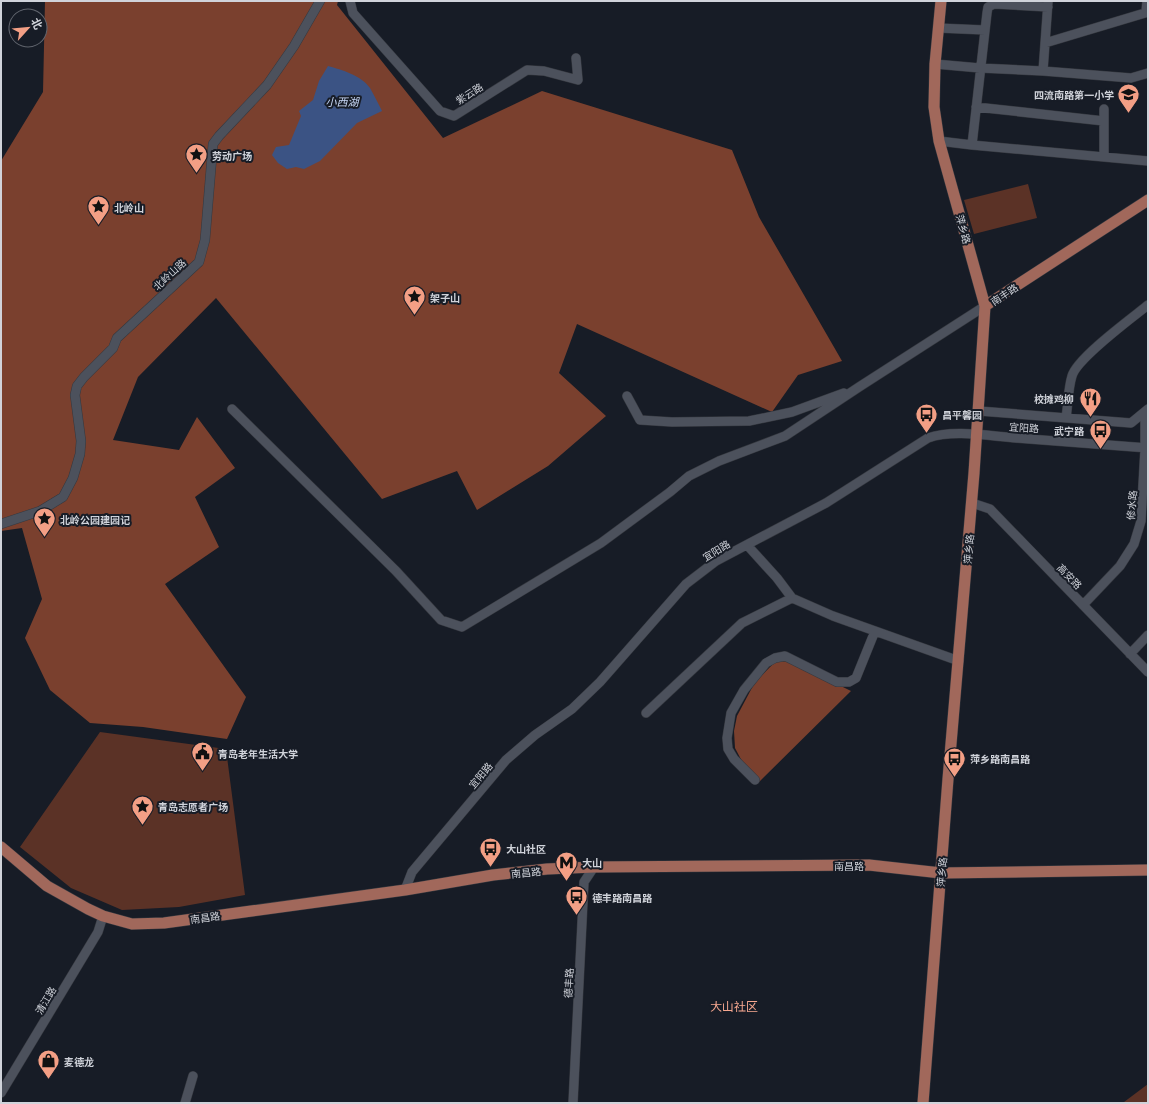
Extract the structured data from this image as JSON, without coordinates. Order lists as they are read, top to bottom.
{
  "streets": {
    "main road": ["萍乡路", "南丰路", "南昌路"],
    "street": [
      "紫云路",
      "北岭山路",
      "宜阳路",
      "修水路",
      "高安路",
      "德丰路",
      "清江路"
    ]
  },
  "crossings": [
    ["萍乡路", "南丰路"],
    ["萍乡路", "宜阳路"],
    ["萍乡路", "高安路"],
    ["萍乡路", "南昌路"],
    ["宜阳路", "修水路"],
    ["宜阳路", "南昌路"],
    ["修水路", "高安路"],
    ["南昌路", "德丰路"],
    ["南昌路", "清江路"]
  ],
  "districts": ["大山社区"],
  "water": ["小西湖"],
  "places": {
    "school or university": ["四流南路第一小学"],
    "place": [
      "劳动广场",
      "北岭山",
      "架子山",
      "北岭公园建园记",
      "青岛志愿者广场"
    ],
    "restaurant": ["校摊鸡柳"],
    "bus stop": [
      "昌平馨园",
      "武宁路",
      "萍乡路南昌路",
      "大山社区",
      "德丰路南昌路"
    ],
    "public building": ["青岛老年生活大学"],
    "metro station": ["大山"],
    "shop": ["麦德龙"]
  },
  "north": "top right"
}
